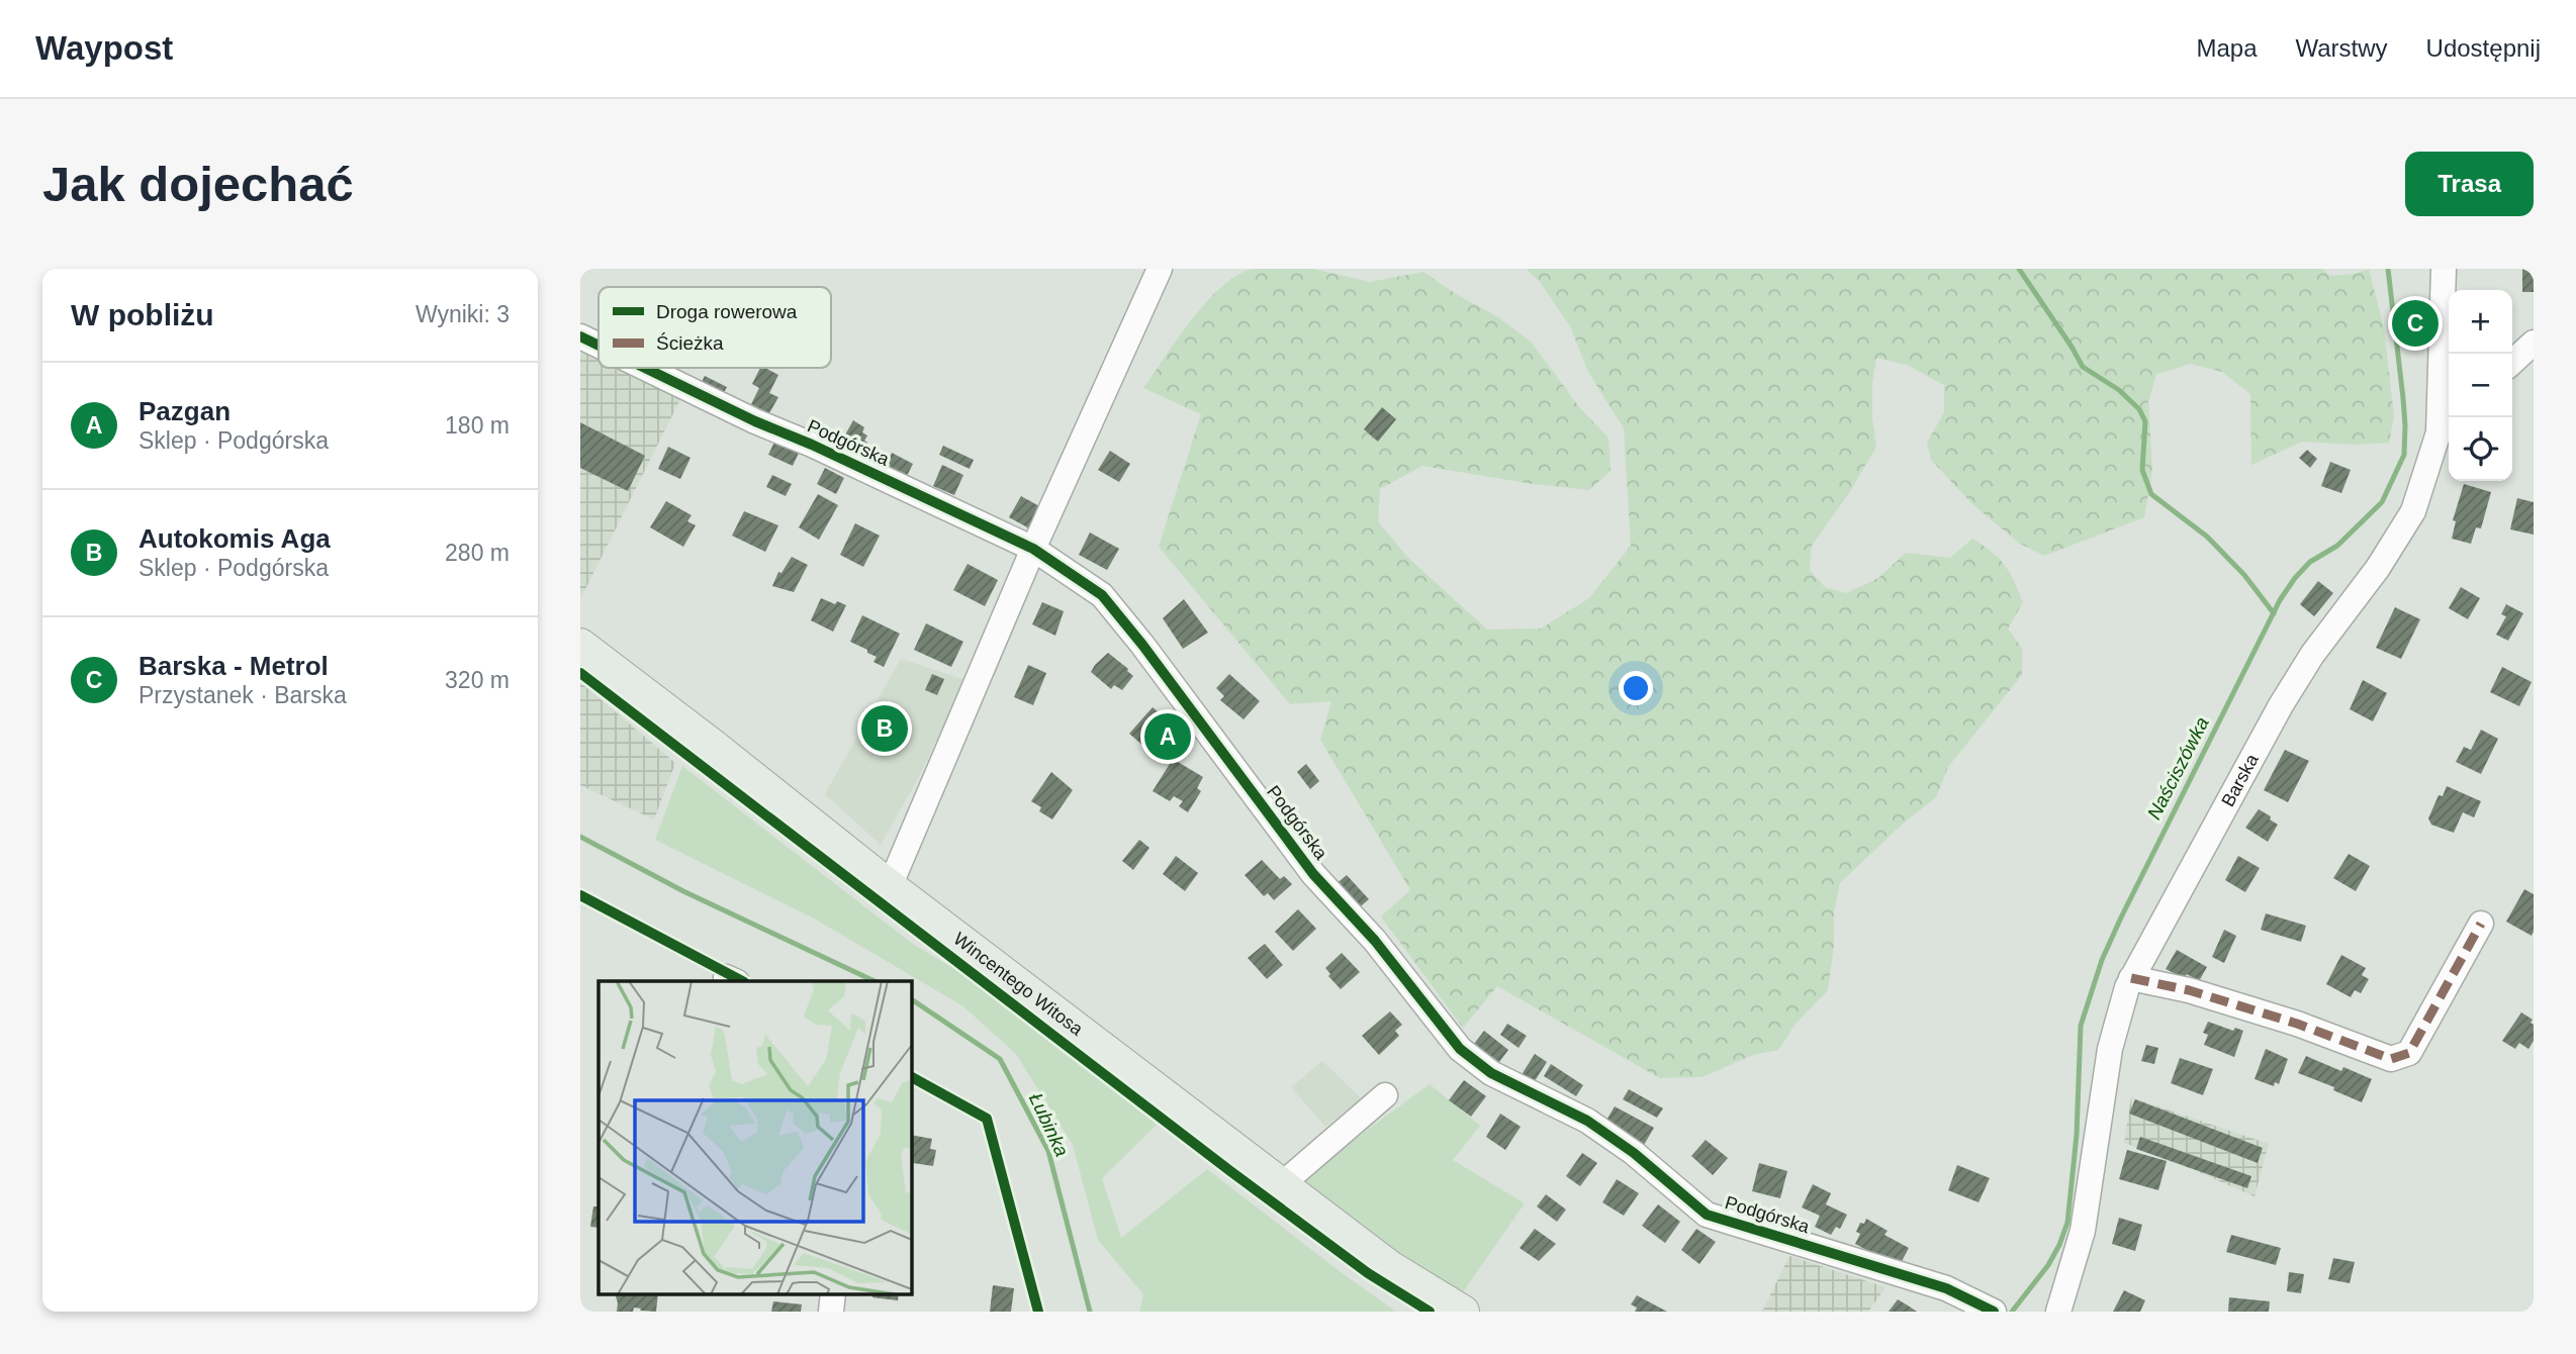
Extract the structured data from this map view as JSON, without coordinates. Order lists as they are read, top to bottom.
{
  "streets": {
    "main road": ["Wincentego Witosa"],
    "street": ["Podgórska", "Barska"]
  },
  "water": ["Naściszówka", "Łubinka"],
  "legend": ["Droga rowerowa", "Ścieżka"],
  "page": {
    "header": "Waypost",
    "nav": ["Mapa", "Warstwy", "Udostępnij"],
    "buttons": "Trasa",
    "title": "Jak dojechać",
    "heading": ["W pobliżu", "Wyniki: 3"],
    "map_buttons": ["+", "−"],
    "pins": ["C", "B", "A"],
    "list": [
      {
        "mark": "A",
        "name": "Pazgan",
        "note": "Sklep · Podgórska",
        "value": "180 m"
      },
      {
        "mark": "B",
        "name": "Autokomis Aga",
        "note": "Sklep · Podgórska",
        "value": "280 m"
      },
      {
        "mark": "C",
        "name": "Barska - Metrol",
        "note": "Przystanek · Barska",
        "value": "320 m"
      }
    ]
  }
}
